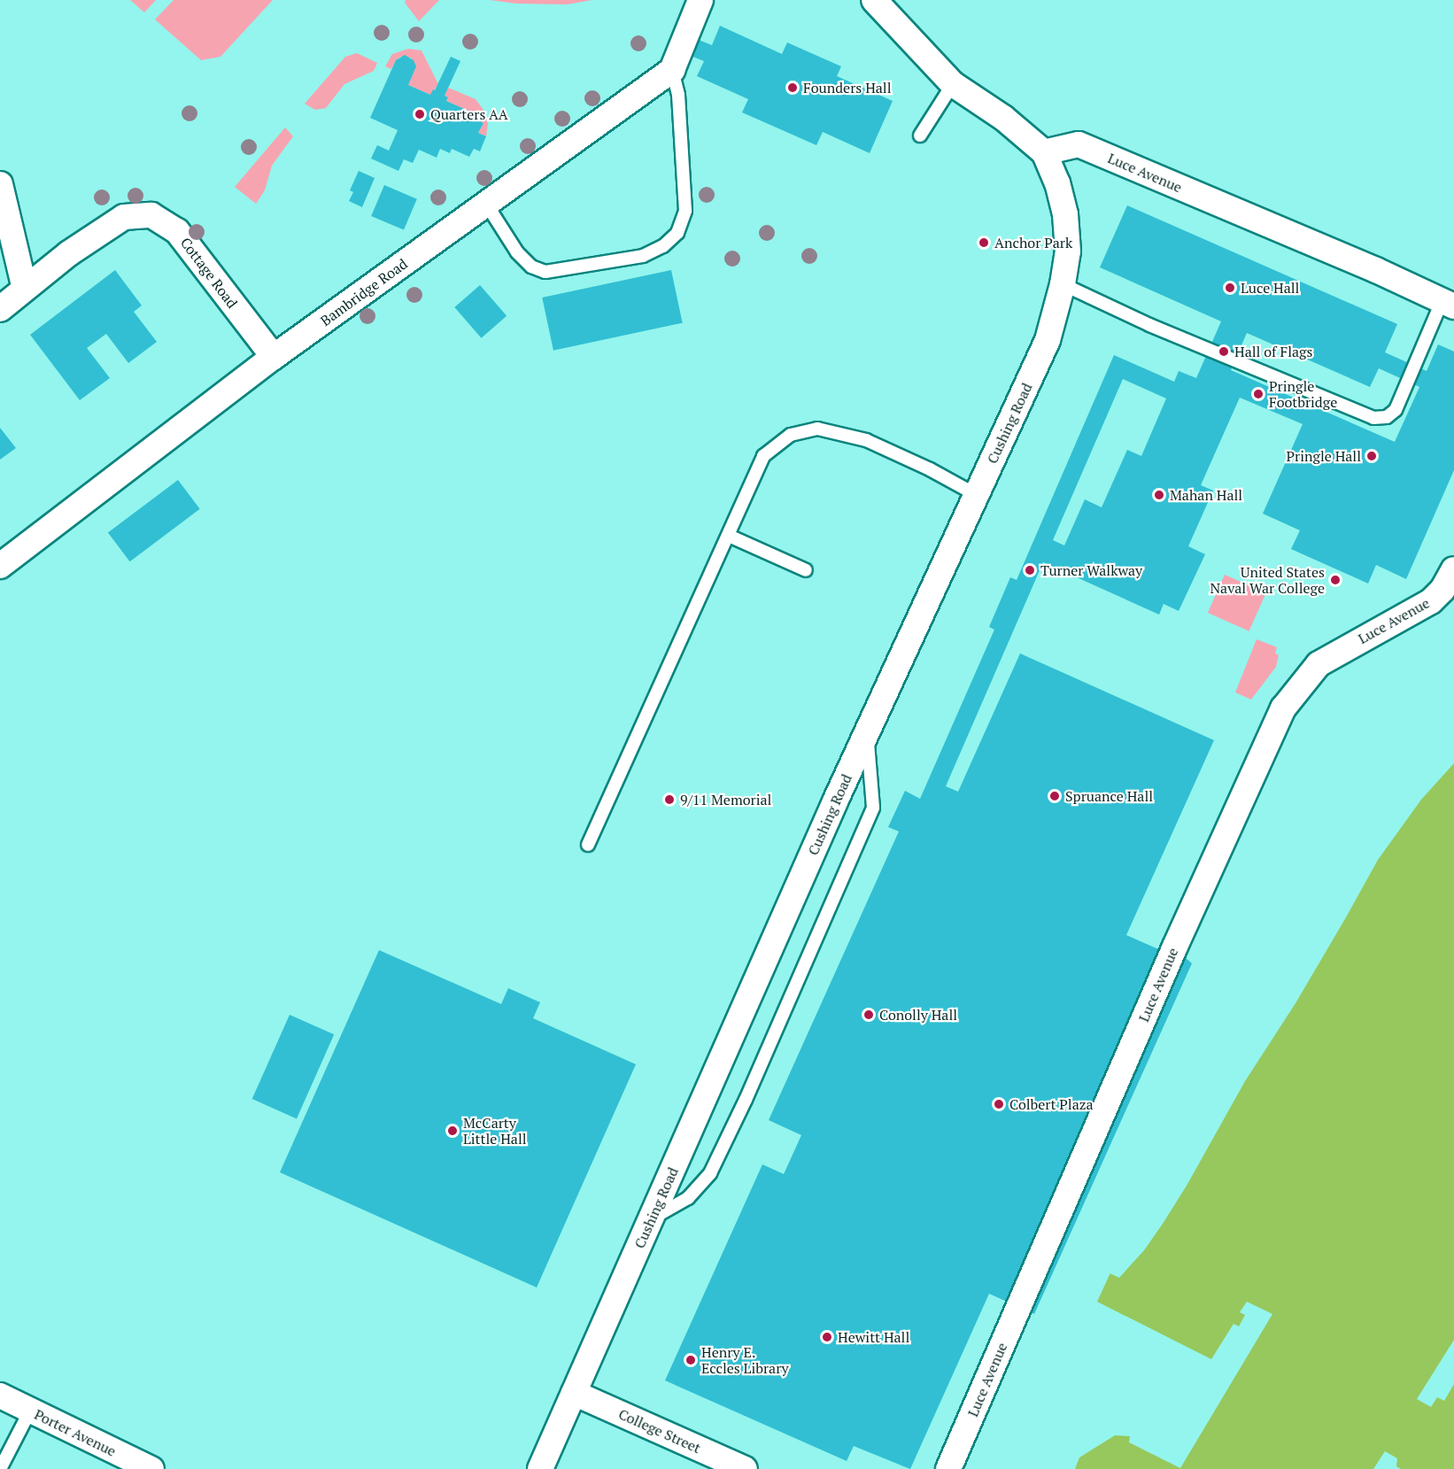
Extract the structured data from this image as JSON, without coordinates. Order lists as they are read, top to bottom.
{
  "streets": {
    "street": [
      "Luce Avenue",
      "Cottage Road",
      "Bambridge Road",
      "Cushing Road",
      "College Street",
      "Porter Avenue"
    ]
  },
  "crossings": [
    ["Luce Avenue", "Cushing Road"],
    ["Cottage Road", "Bambridge Road"],
    ["Cushing Road", "College Street"]
  ],
  "places": [
    "Founders Hall",
    "Quarters AA",
    "Anchor Park",
    "Luce Hall",
    "Hall of Flags",
    "Pringle Footbridge",
    "Pringle Hall",
    "Mahan Hall",
    "Turner Walkway",
    "United States Naval War College",
    "Spruance Hall",
    "9/11 Memorial",
    "Conolly Hall",
    "Colbert Plaza",
    "McCarty Little Hall",
    "Hewitt Hall",
    "Henry E. Eccles Library"
  ]
}
